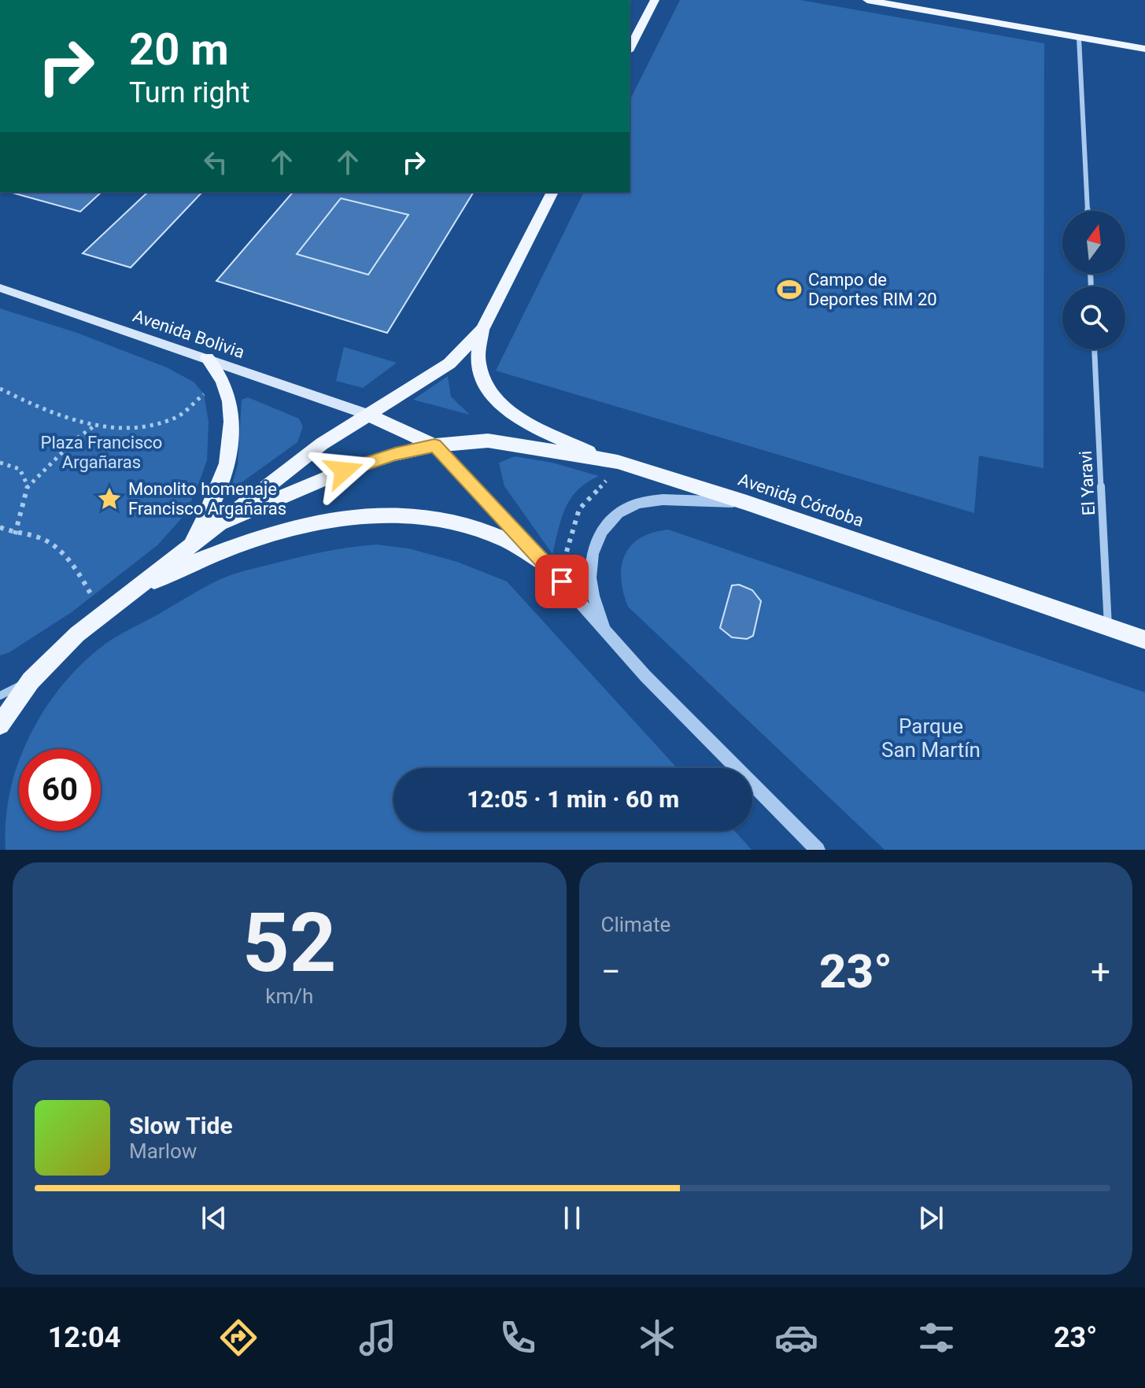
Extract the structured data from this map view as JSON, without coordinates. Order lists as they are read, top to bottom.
{
  "streets": {
    "main road": ["Avenida Bolivia", "Avenida Córdoba"],
    "street": ["El Yaravi"]
  },
  "crossings": [
    ["El Yaravi", "Avenida Córdoba"]
  ],
  "parks": ["Plaza Francisco Argañaras", "Parque San Martín"],
  "places": {
    "sports": ["Campo de Deportes RIM 20"],
    "place": ["Monolito homenaje Francisco Argañaras"]
  },
  "north": "top",
  "page": {
    "turn": ["20 m", "Turn right"],
    "limit": "60",
    "trip": "12:05 · 1 min · 60 m",
    "tile": [
      ["52", "km/h"],
      "Climate"
    ],
    "heat": ["−", "23°", "+"],
    "song": ["Slow Tide", "Marlow"],
    "tabs": ["12:04", "23°"]
  }
}
